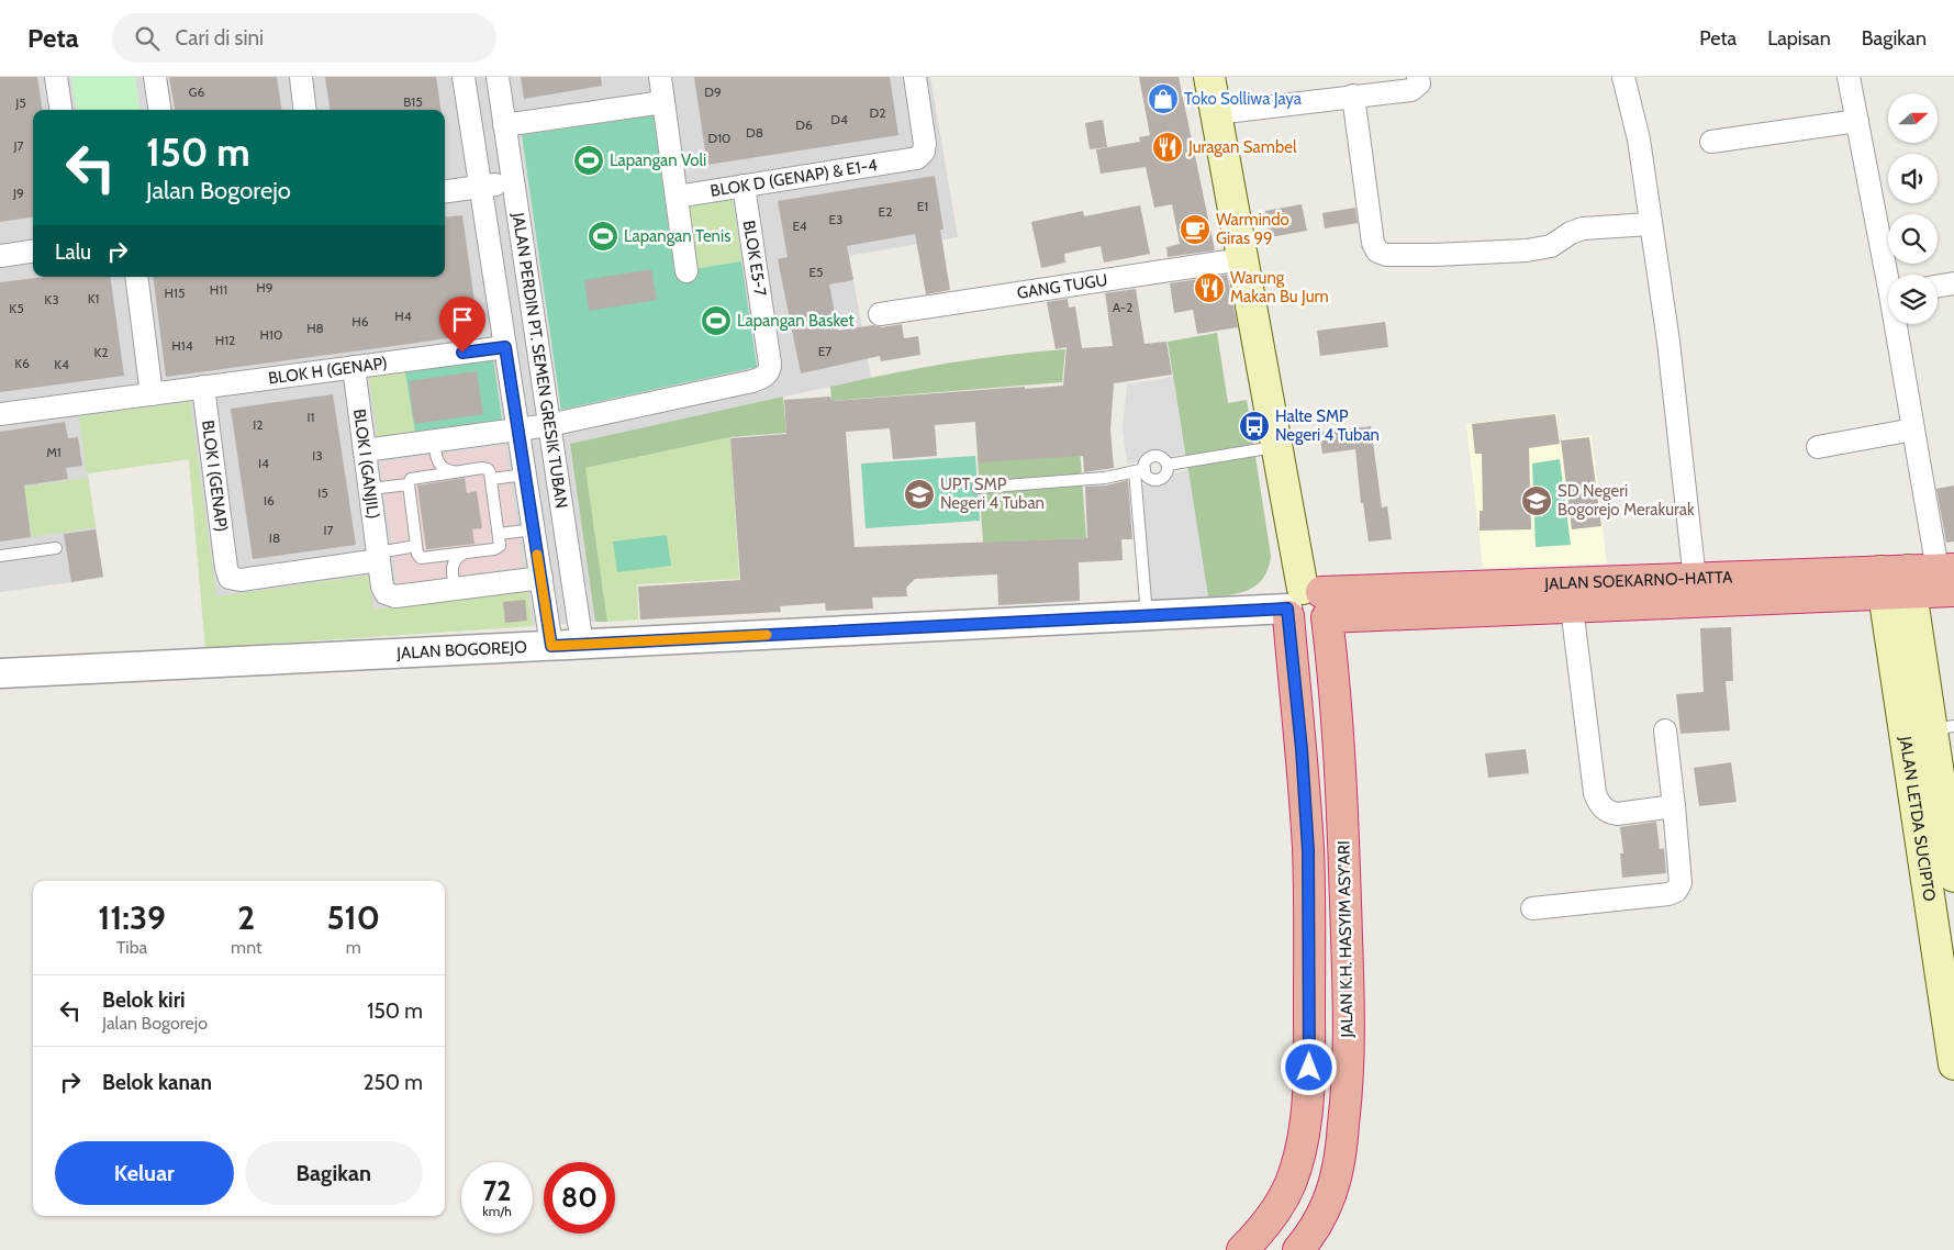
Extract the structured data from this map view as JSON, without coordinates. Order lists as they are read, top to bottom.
{
  "streets": {
    "highway": ["JALAN SOEKARNO-HATTA", "JALAN K.H. HASYIM ASY'ARI"],
    "main road": ["JALAN LETDA SUCIPTO"],
    "street": [
      "BLOK D (GENAP) & E1-4",
      "BLOK E5-7",
      "GANG TUGU",
      "JALAN PERDIN PT. SEMEN GRESIK TUBAN",
      "BLOK H (GENAP)",
      "BLOK I (GANJIL)",
      "BLOK I (GENAP)",
      "JALAN BOGOREJO"
    ]
  },
  "crossings": [
    ["BLOK D (GENAP) & E1-4", "BLOK E5-7"],
    ["BLOK E5-7", "JALAN PERDIN PT. SEMEN GRESIK TUBAN"],
    ["JALAN PERDIN PT. SEMEN GRESIK TUBAN", "BLOK H (GENAP)"],
    ["JALAN PERDIN PT. SEMEN GRESIK TUBAN", "JALAN BOGOREJO"],
    ["BLOK H (GENAP)", "BLOK I (GANJIL)"],
    ["BLOK H (GENAP)", "BLOK I (GENAP)"],
    ["BLOK I (GANJIL)", "BLOK I (GENAP)"],
    ["JALAN SOEKARNO-HATTA", "JALAN BOGOREJO"],
    ["JALAN SOEKARNO-HATTA", "JALAN LETDA SUCIPTO"],
    ["JALAN SOEKARNO-HATTA", "JALAN K.H. HASYIM ASY'ARI"],
    ["JALAN BOGOREJO", "JALAN K.H. HASYIM ASY'ARI"]
  ],
  "places": {
    "shop": ["Toko Solliwa Jaya"],
    "restaurant": ["Juragan Sambel", "Warung Makan Bu Jum"],
    "sports": ["Lapangan Voli", "Lapangan Tenis", "Lapangan Basket"],
    "cafe": ["Warmindo Giras 99"],
    "bus stop": ["Halte SMP Negeri 4 Tuban"],
    "school or university": ["UPT SMP Negeri 4 Tuban", "SD Negeri Bogorejo Merakurak"]
  },
  "house_numbers": [
    "G6",
    "D9",
    "B15",
    "J5",
    "D2",
    "D4",
    "D6",
    "D8",
    "D10",
    "J7",
    "J9",
    "E1",
    "E2",
    "E3",
    "E4",
    "E5",
    "H9",
    "H11",
    "H15",
    "K1",
    "K3",
    "A-2",
    "K5",
    "H4",
    "H6",
    "H8",
    "H10",
    "H12",
    "H14",
    "E7",
    "K2",
    "K6",
    "K4",
    "I1",
    "I2",
    "M1",
    "I3",
    "I4",
    "I5",
    "I6",
    "I7",
    "I8"
  ],
  "north": "right",
  "page": {
    "header": "Peta",
    "search": "Cari di sini",
    "nav": ["Peta", "Lapisan", "Bagikan"],
    "turn": ["150 m", "Jalan Bogorejo"],
    "then": "Lalu",
    "eta": [
      "11:39",
      "Tiba",
      "2",
      "mnt",
      "510",
      "m"
    ],
    "list": [
      {
        "name": "Belok kiri",
        "note": "Jalan Bogorejo",
        "value": "150 m"
      },
      {
        "name": "Belok kanan",
        "value": "250 m"
      }
    ],
    "buttons": ["Keluar", "Bagikan"],
    "speed": "72 km/h",
    "limit": "80"
  }
}
